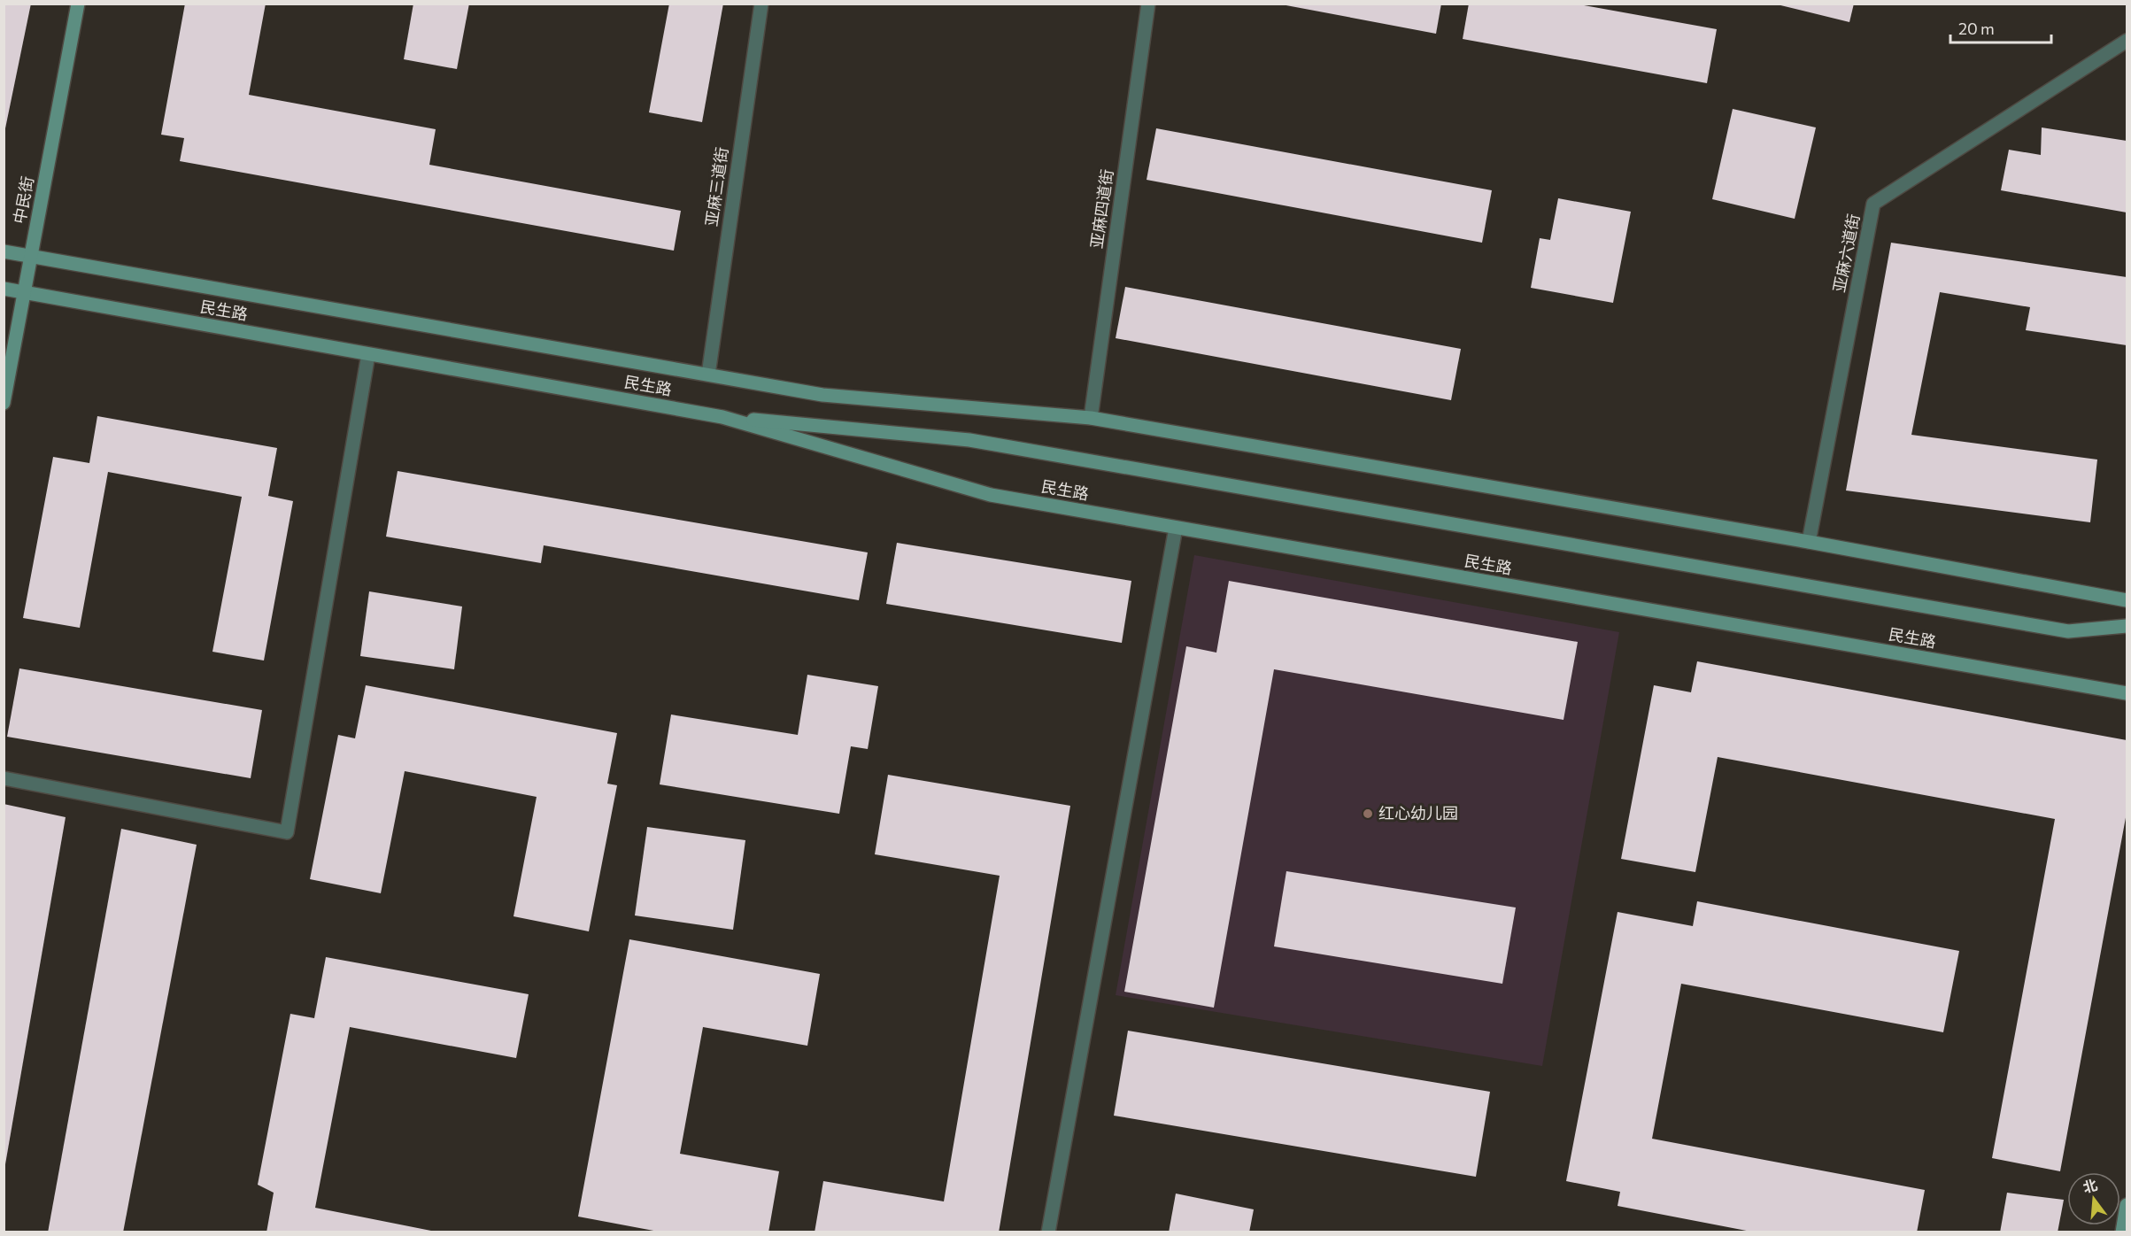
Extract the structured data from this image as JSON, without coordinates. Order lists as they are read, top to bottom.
{
  "streets": {
    "main road": ["中民街", "民生路"],
    "street": ["亚麻三道街", "亚麻四道街", "亚麻六道街"]
  },
  "crossings": [
    ["亚麻三道街", "民生路"],
    ["中民街", "民生路"],
    ["亚麻四道街", "民生路"],
    ["亚麻六道街", "民生路"]
  ],
  "places": ["红心幼儿园"],
  "scale_bar": "20 m",
  "north": "top"
}
